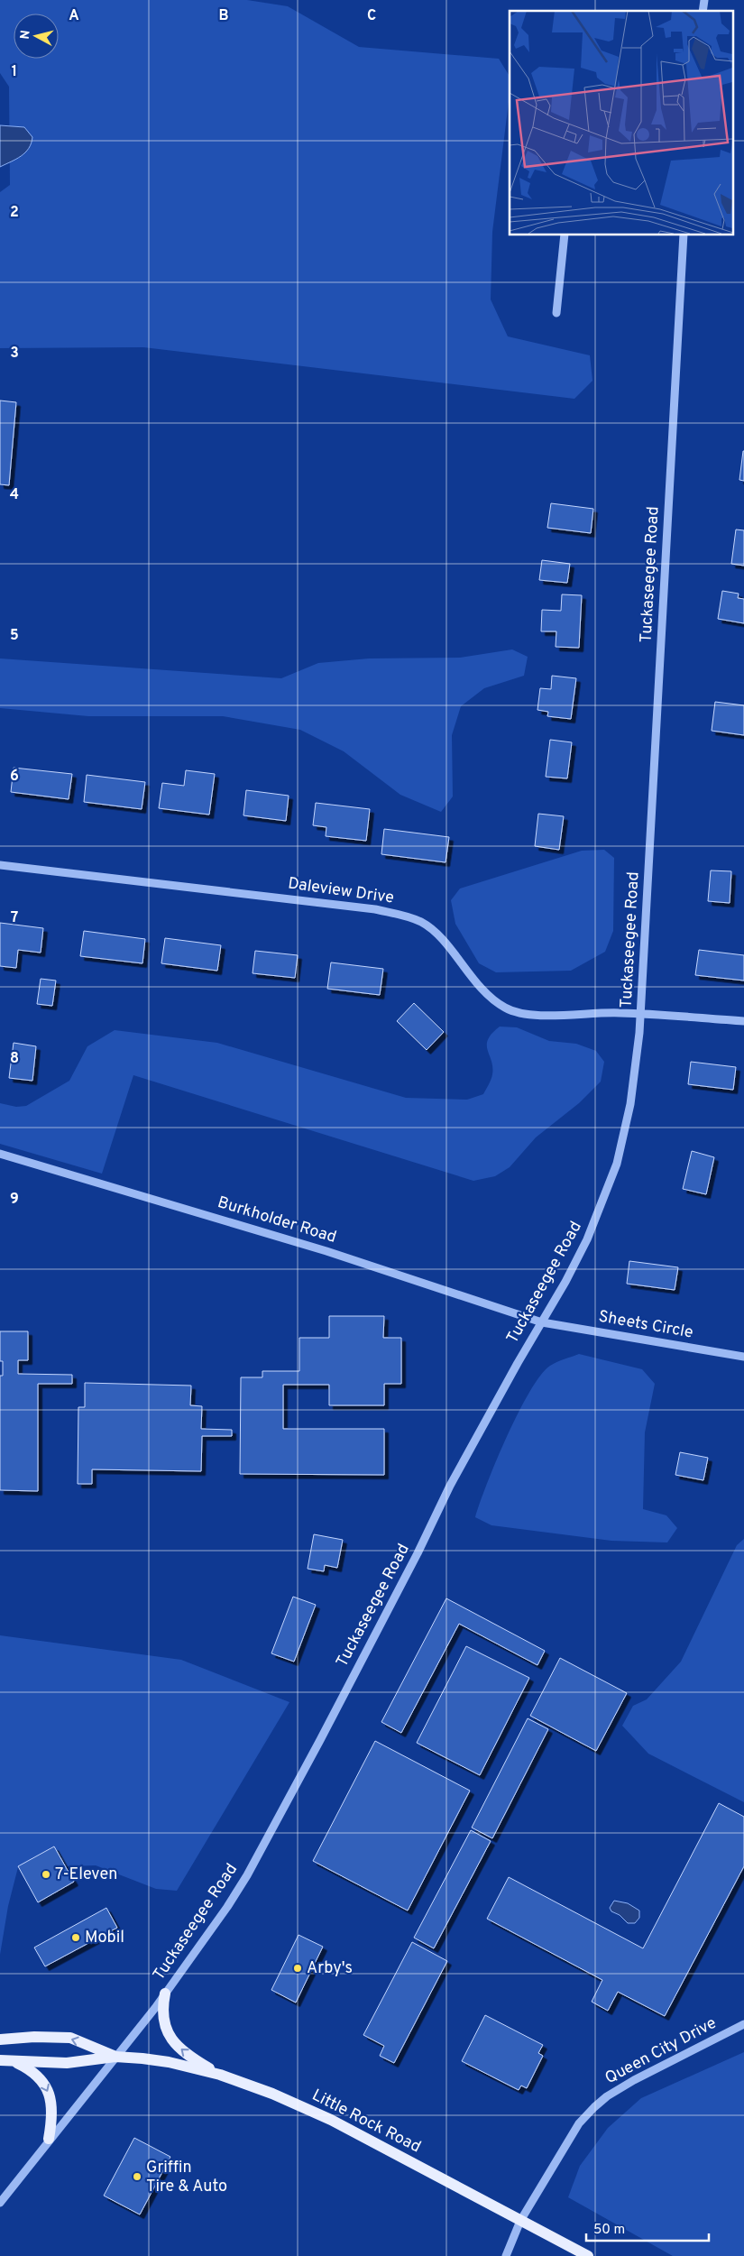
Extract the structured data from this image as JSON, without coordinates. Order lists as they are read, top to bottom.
{
  "streets": {
    "main road": ["Little Rock Road"],
    "street": [
      "Tuckaseegee Road",
      "Daleview Drive",
      "Burkholder Road",
      "Sheets Circle",
      "Queen City Drive"
    ]
  },
  "crossings": [
    ["Tuckaseegee Road", "Daleview Drive"],
    ["Tuckaseegee Road", "Burkholder Road"],
    ["Tuckaseegee Road", "Sheets Circle"],
    ["Tuckaseegee Road", "Little Rock Road"],
    ["Burkholder Road", "Sheets Circle"],
    ["Queen City Drive", "Little Rock Road"]
  ],
  "places": [
    "7-Eleven",
    "Mobil",
    "Arby's",
    "Griffin Tire & Auto"
  ],
  "scale_bar": "50 m",
  "north": "left",
  "grid": {
    "columns": ["A", "B", "C"],
    "rows": [
      "1",
      "2",
      "3",
      "4",
      "5",
      "6",
      "7",
      "8",
      "9"
    ]
  }
}
